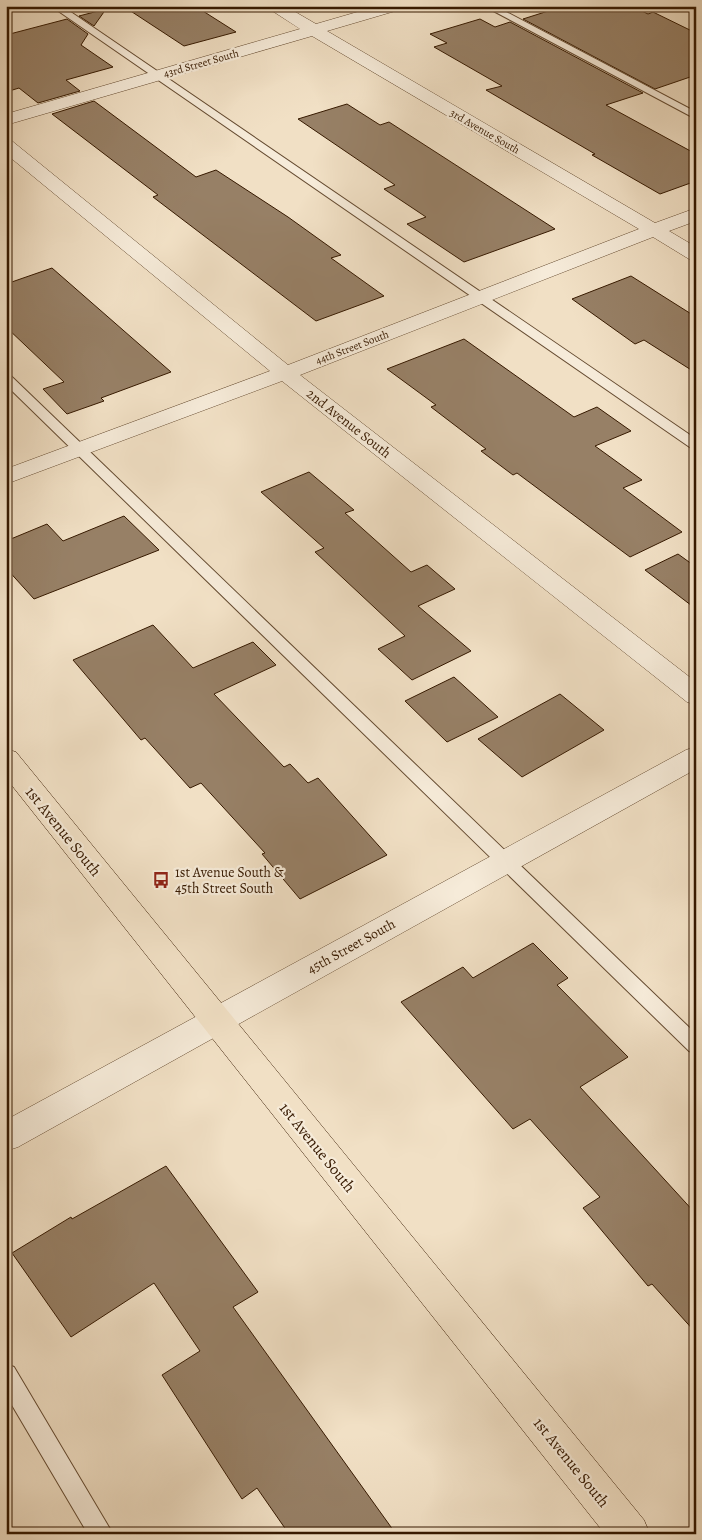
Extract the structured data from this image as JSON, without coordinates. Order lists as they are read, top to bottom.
{
  "streets": {
    "main road": ["1st Avenue South"],
    "street": [
      "43rd Street South",
      "3rd Avenue South",
      "44th Street South",
      "2nd Avenue South",
      "45th Street South"
    ]
  },
  "crossings": [
    ["43rd Street South", "3rd Avenue South"],
    ["3rd Avenue South", "44th Street South"],
    ["44th Street South", "2nd Avenue South"],
    ["1st Avenue South", "45th Street South"]
  ],
  "places": {
    "bus stop": ["1st Avenue South & 45th Street South"]
  }
}
